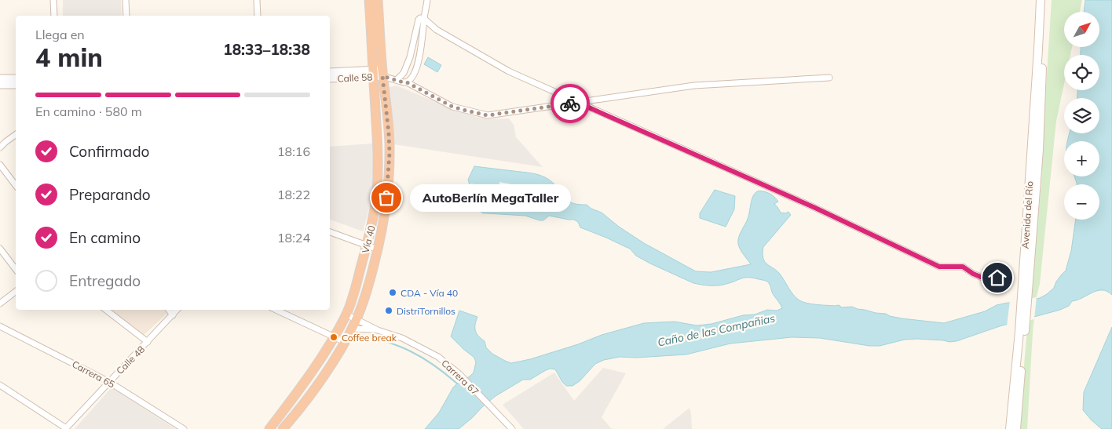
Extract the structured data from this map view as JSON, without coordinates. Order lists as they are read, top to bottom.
{
  "streets": {
    "highway": ["Vía 40"],
    "main road": ["Avenida del Río"],
    "street": [
      "Calle 58",
      "Calle 48",
      "Carrera 65",
      "Carrera 67"
    ]
  },
  "crossings": [
    ["Calle 58", "Vía 40"],
    ["Vía 40", "Carrera 67"],
    ["Calle 48", "Carrera 65"]
  ],
  "water": ["Caño de las Compañias"],
  "places": [
    "AutoBerlín MegaTaller",
    "CDA - Vía 40",
    "DistriTornillos",
    "Coffee break"
  ],
  "north": "top right",
  "page": {
    "map_buttons": ["+", "−"],
    "heading": ["4 min", "Llega en", "18:33–18:38"],
    "bar": "En camino · 580 m",
    "list": [
      ["Confirmado", "18:16"],
      ["Preparando", "18:22"],
      ["En camino", "18:24"],
      "Entregado"
    ],
    "bubble": "AutoBerlín MegaTaller"
  }
}
